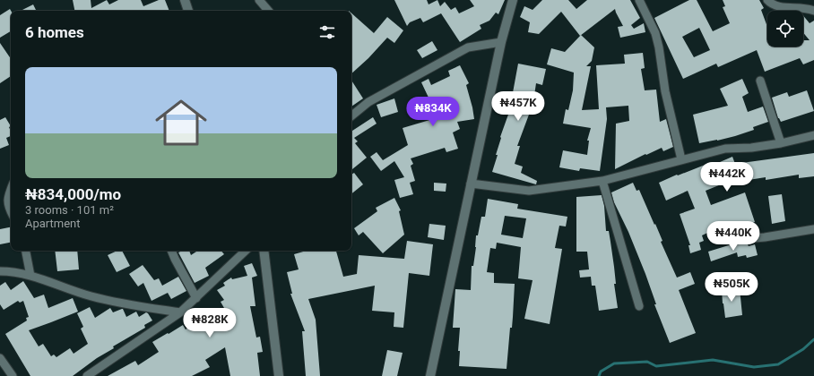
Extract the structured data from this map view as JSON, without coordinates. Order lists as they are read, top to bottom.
{
  "page": {
    "heading": "6 homes",
    "list": [
      {
        "name": "₦834,000/mo",
        "note": "3 rooms · 101 m² · Apartment"
      }
    ],
    "price": [
      "₦457K",
      "₦834K",
      "₦442K",
      "₦440K",
      "₦505K",
      "₦828K"
    ]
  }
}
